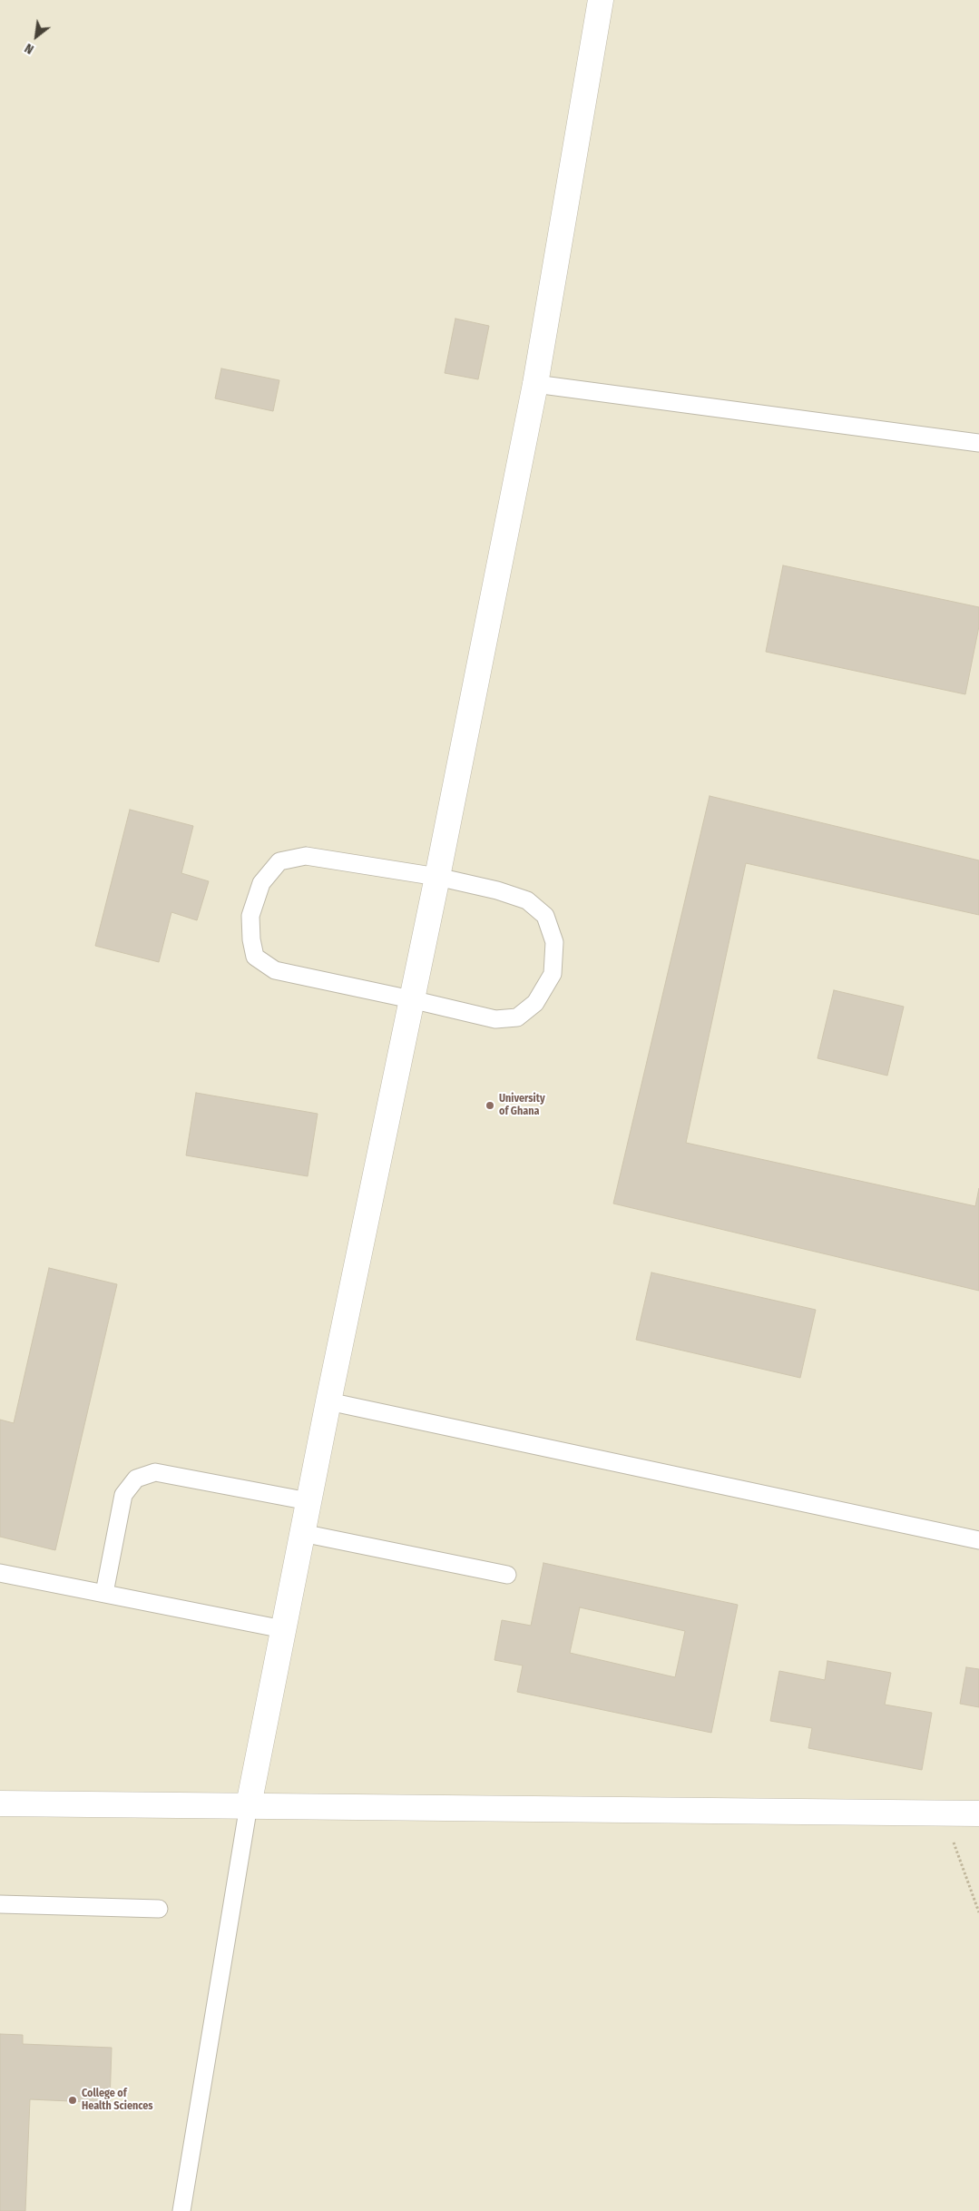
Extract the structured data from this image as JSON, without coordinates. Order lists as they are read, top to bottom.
{
  "places": ["University of Ghana", "College of Health Sciences"],
  "north": "bottom left"
}
